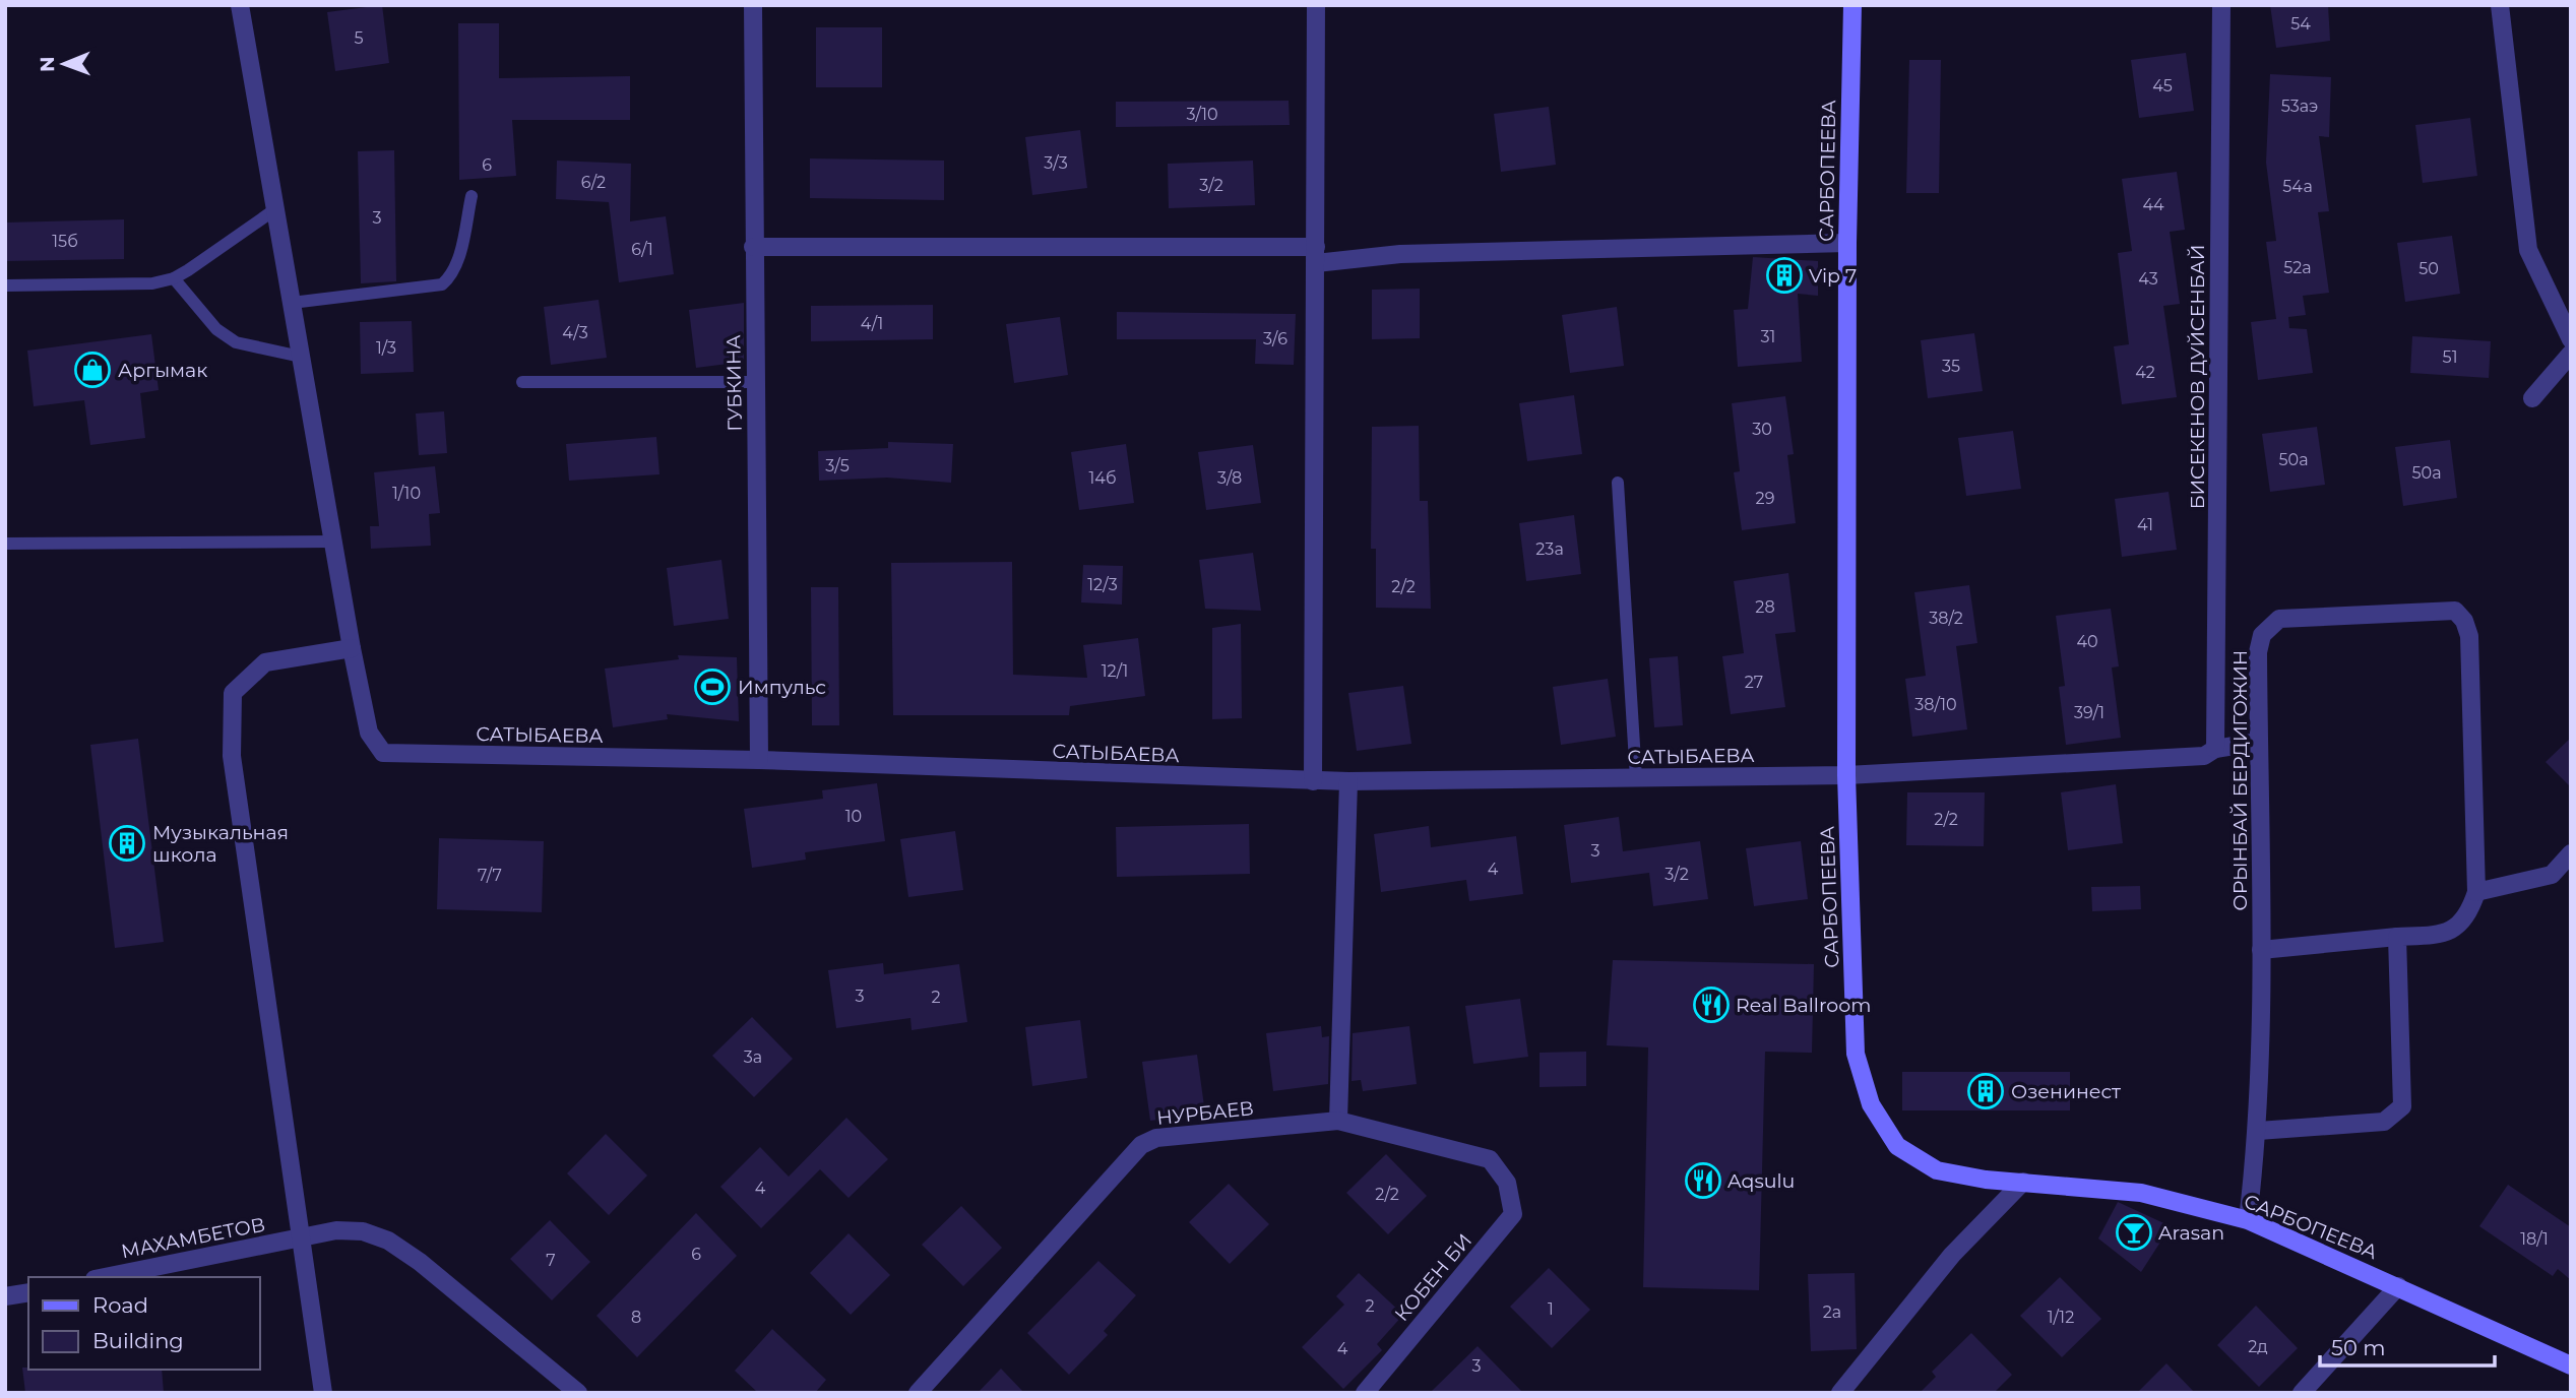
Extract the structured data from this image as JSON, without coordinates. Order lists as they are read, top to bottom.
{
  "streets": {
    "street": [
      "САРБОПЕЕВА",
      "БИСЕКЕНОВ ДУЙСЕНБАЙ",
      "ГУБКИНА",
      "САТЫБАЕВА",
      "ОРЫНБАЙ БЕРДИГОЖИН",
      "НУРБАЕВ",
      "МАХАМБЕТОВ",
      "КОБЕН БИ"
    ]
  },
  "crossings": [
    ["САРБОПЕЕВА", "САТЫБАЕВА"],
    ["САРБОПЕЕВА", "ОРЫНБАЙ БЕРДИГОЖИН"],
    ["БИСЕКЕНОВ ДУЙСЕНБАЙ", "САТЫБАЕВА"],
    ["ГУБКИНА", "САТЫБАЕВА"],
    ["САТЫБАЕВА", "ОРЫНБАЙ БЕРДИГОЖИН"],
    ["НУРБАЕВ", "КОБЕН БИ"]
  ],
  "places": {
    "building": ["Vip 7", "Музыкальная школа", "Озенинест"],
    "shop": ["Аргымак"],
    "sports": ["Импульс"],
    "restaurant": ["Real Ballroom", "Aqsulu"],
    "bar": ["Arasan"]
  },
  "house_numbers": [
    "54",
    "5",
    "45",
    "53аэ",
    "3/10",
    "3/3",
    "6",
    "6/2",
    "3/2",
    "54а",
    "44",
    "3",
    "15б",
    "6/1",
    "52а",
    "50",
    "43",
    "4/1",
    "4/3",
    "31",
    "3/6",
    "1/3",
    "51",
    "35",
    "42",
    "30",
    "50а",
    "3/5",
    "50а",
    "14б",
    "3/8",
    "1/10",
    "29",
    "41",
    "23а",
    "12/3",
    "2/2",
    "28",
    "38/2",
    "40",
    "12/1",
    "27",
    "38/10",
    "39/1",
    "10",
    "2/2",
    "3",
    "4",
    "3/2",
    "7/7",
    "3",
    "2",
    "3а",
    "4",
    "2/2",
    "18/1",
    "6",
    "7",
    "2",
    "1",
    "2а",
    "8",
    "1/12",
    "2д",
    "4",
    "3"
  ],
  "legend": ["Road", "Building"],
  "scale_bar": "50 m",
  "north": "left"
}
